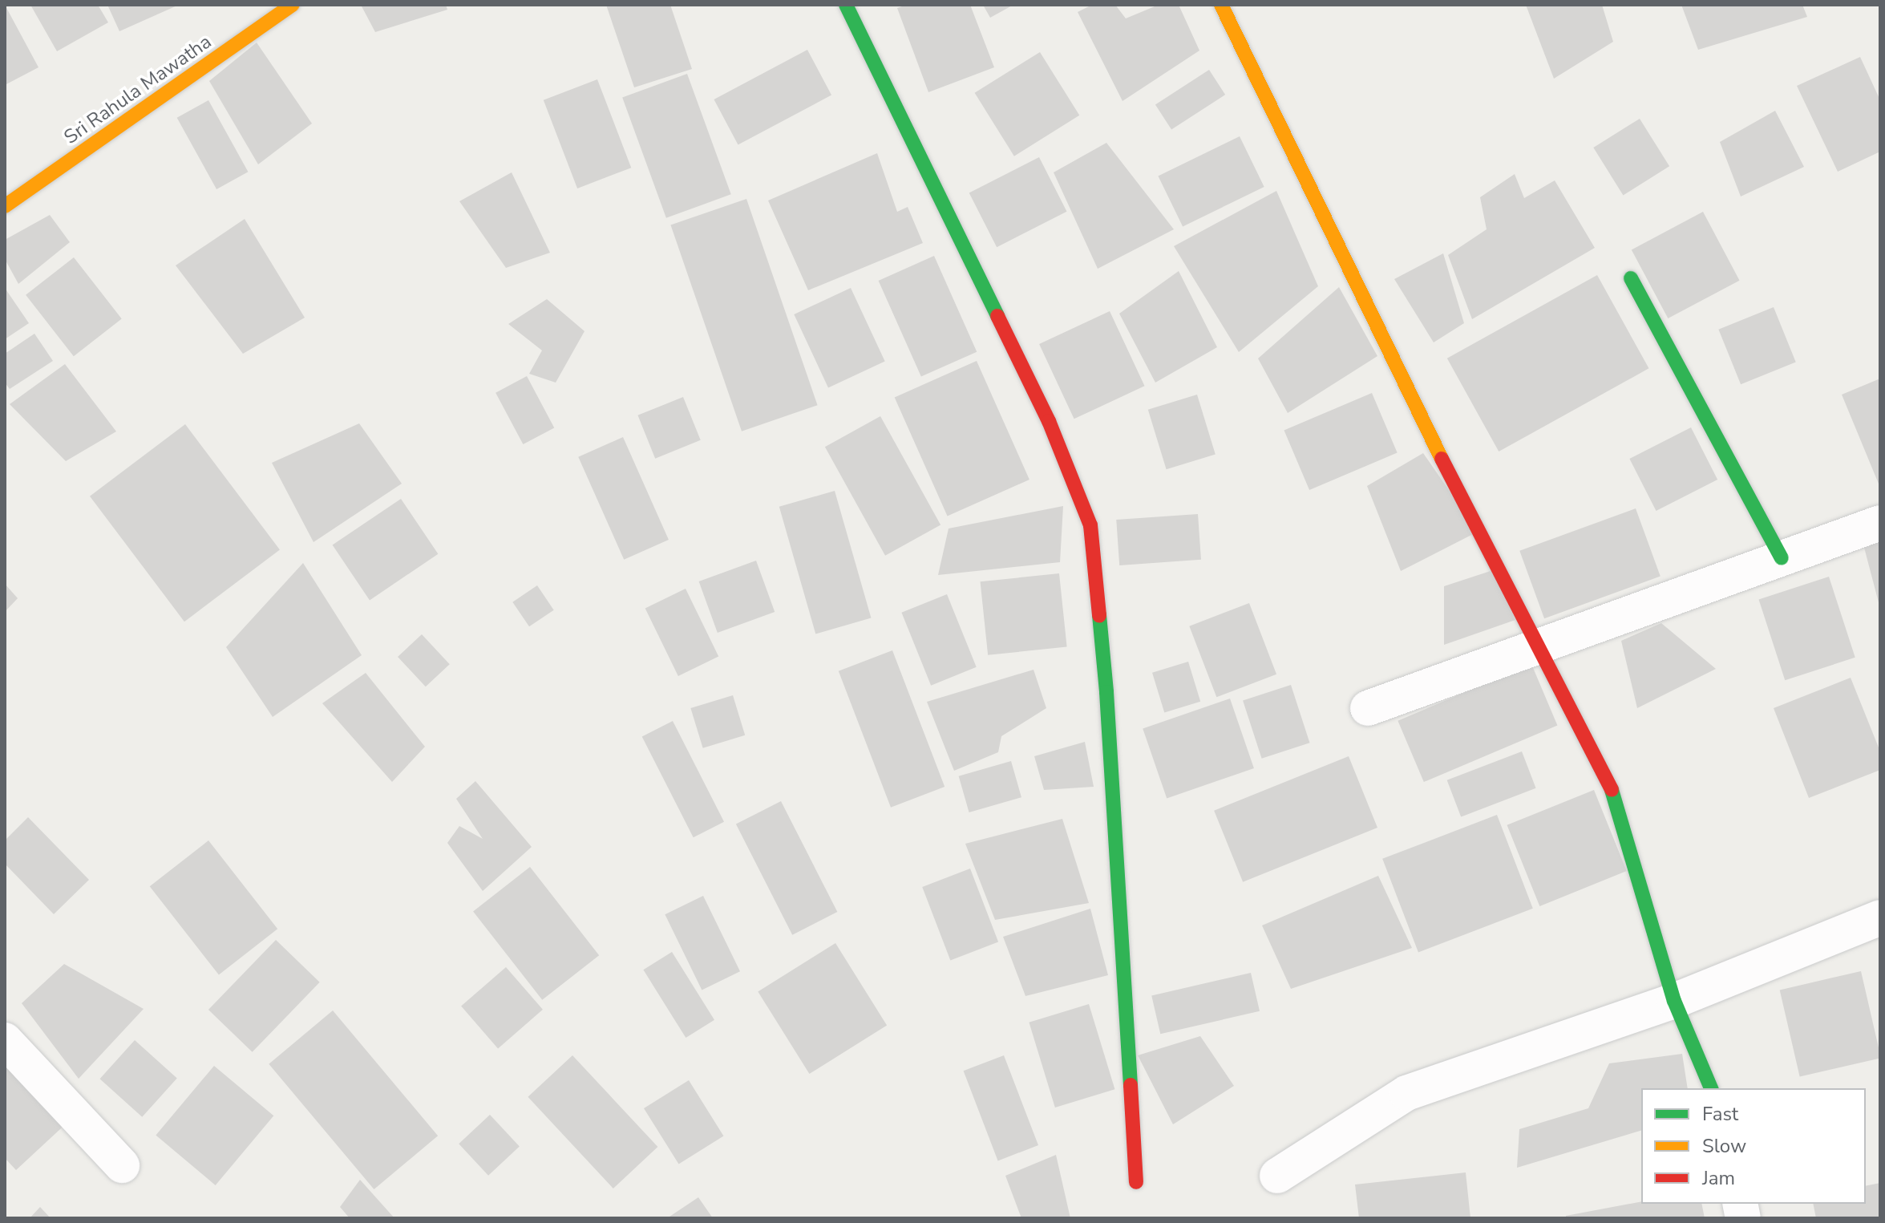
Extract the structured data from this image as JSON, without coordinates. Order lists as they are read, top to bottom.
{
  "streets": {
    "street": ["Sri Rahula Mawatha"]
  },
  "legend": ["Fast", "Slow", "Jam"]
}
